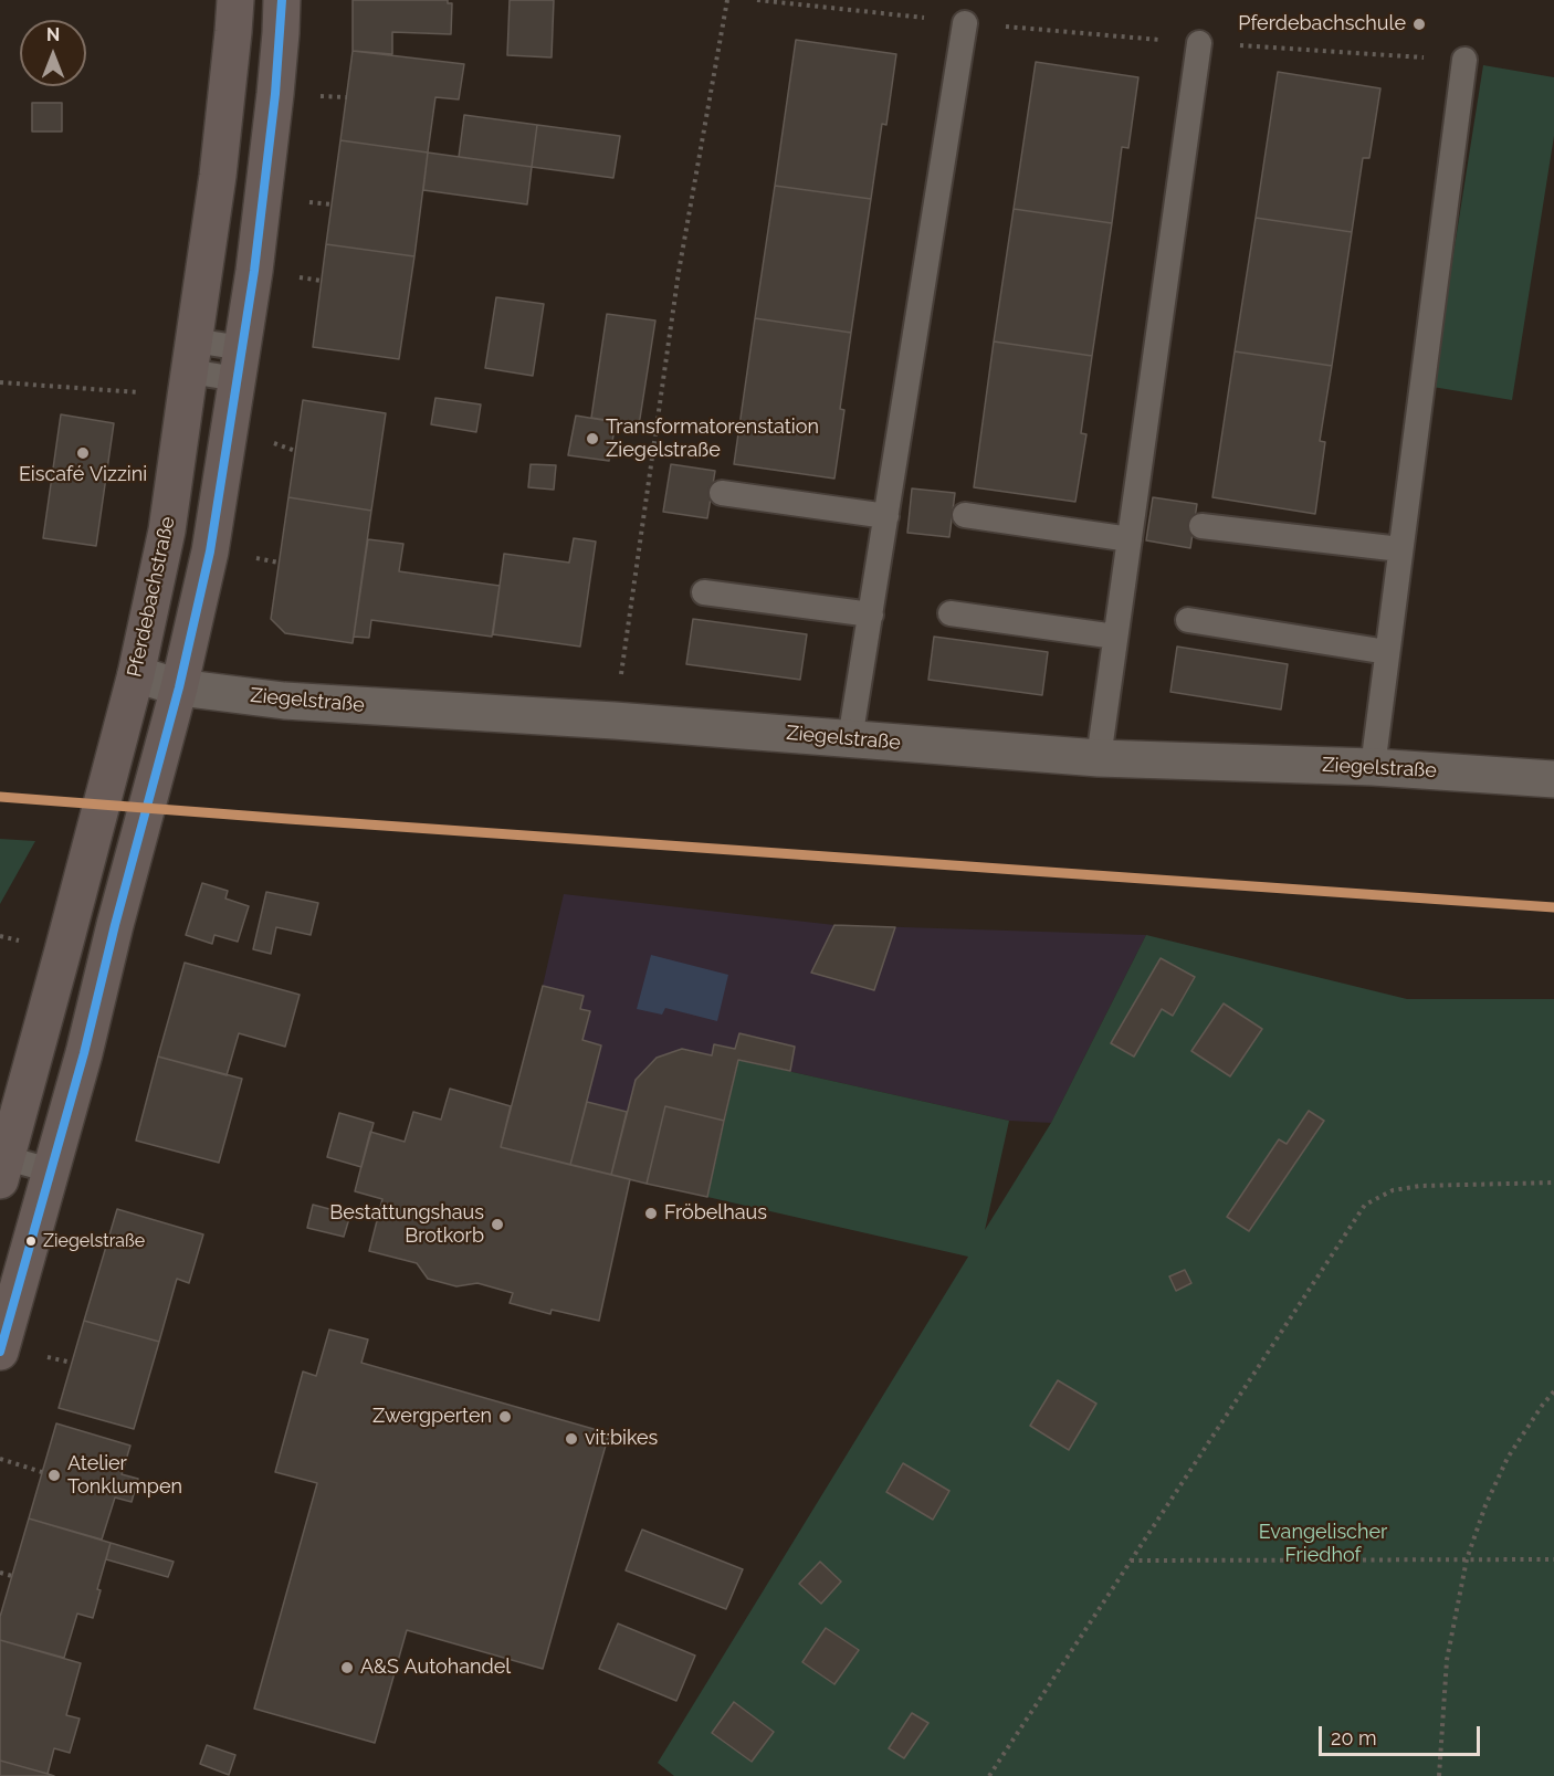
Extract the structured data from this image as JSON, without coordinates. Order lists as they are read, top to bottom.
{
  "streets": {
    "main road": ["Pferdebachstraße"],
    "street": ["Ziegelstraße"]
  },
  "crossings": [
    ["Pferdebachstraße", "Ziegelstraße"]
  ],
  "parks": ["Evangelischer Friedhof"],
  "places": [
    "Pferdebachschule",
    "Transformatorenstation Ziegelstraße",
    "Eiscafé Vizzini",
    "Fröbelhaus",
    "Bestattungshaus Brotkorb",
    "Ziegelstraße",
    "Zwergperten",
    "vit:bikes",
    "Atelier Tonklumpen",
    "A&S Autohandel"
  ],
  "scale_bar": "20 m",
  "north": "top"
}
